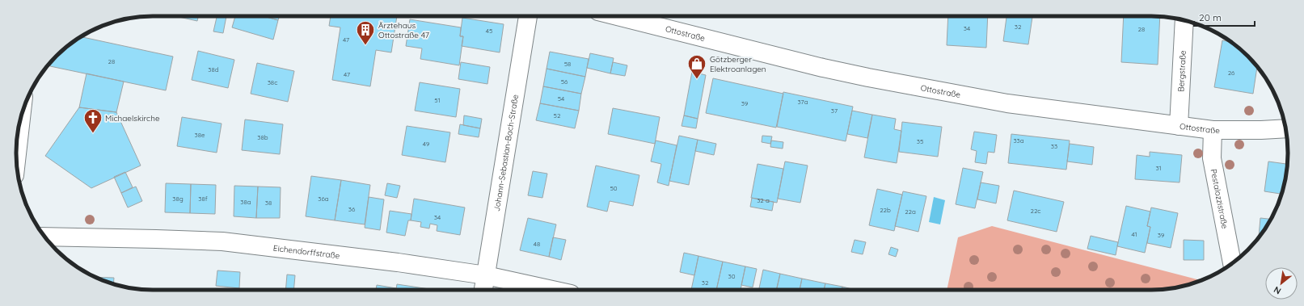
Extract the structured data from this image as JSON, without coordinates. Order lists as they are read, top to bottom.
{
  "streets": {
    "street": [
      "Ottostraße",
      "Bergstraße",
      "Johann-Sebastian-Bach-Straße",
      "Pestalozzistraße",
      "Eichendorffstraße"
    ]
  },
  "crossings": [
    ["Ottostraße", "Bergstraße"],
    ["Ottostraße", "Pestalozzistraße"],
    ["Johann-Sebastian-Bach-Straße", "Eichendorffstraße"]
  ],
  "places": {
    "building": ["Ärztehaus Ottostraße 47"],
    "shop": ["Götzberger Elektroanlagen"],
    "church": ["Michaelskirche"]
  },
  "house_numbers": [
    "32",
    "34",
    "28",
    "45",
    "47",
    "28",
    "58",
    "38d",
    "26",
    "47",
    "56",
    "38c",
    "54",
    "51",
    "37a",
    "39",
    "37",
    "52",
    "38e",
    "38b",
    "33a",
    "35",
    "49",
    "33",
    "31",
    "50",
    "38g",
    "38f",
    "36a",
    "32 a",
    "38a",
    "38",
    "36",
    "22b",
    "22c",
    "22a",
    "34",
    "41",
    "39",
    "48",
    "30",
    "32"
  ],
  "scale_bar": "20 m",
  "north": "bottom left"
}
